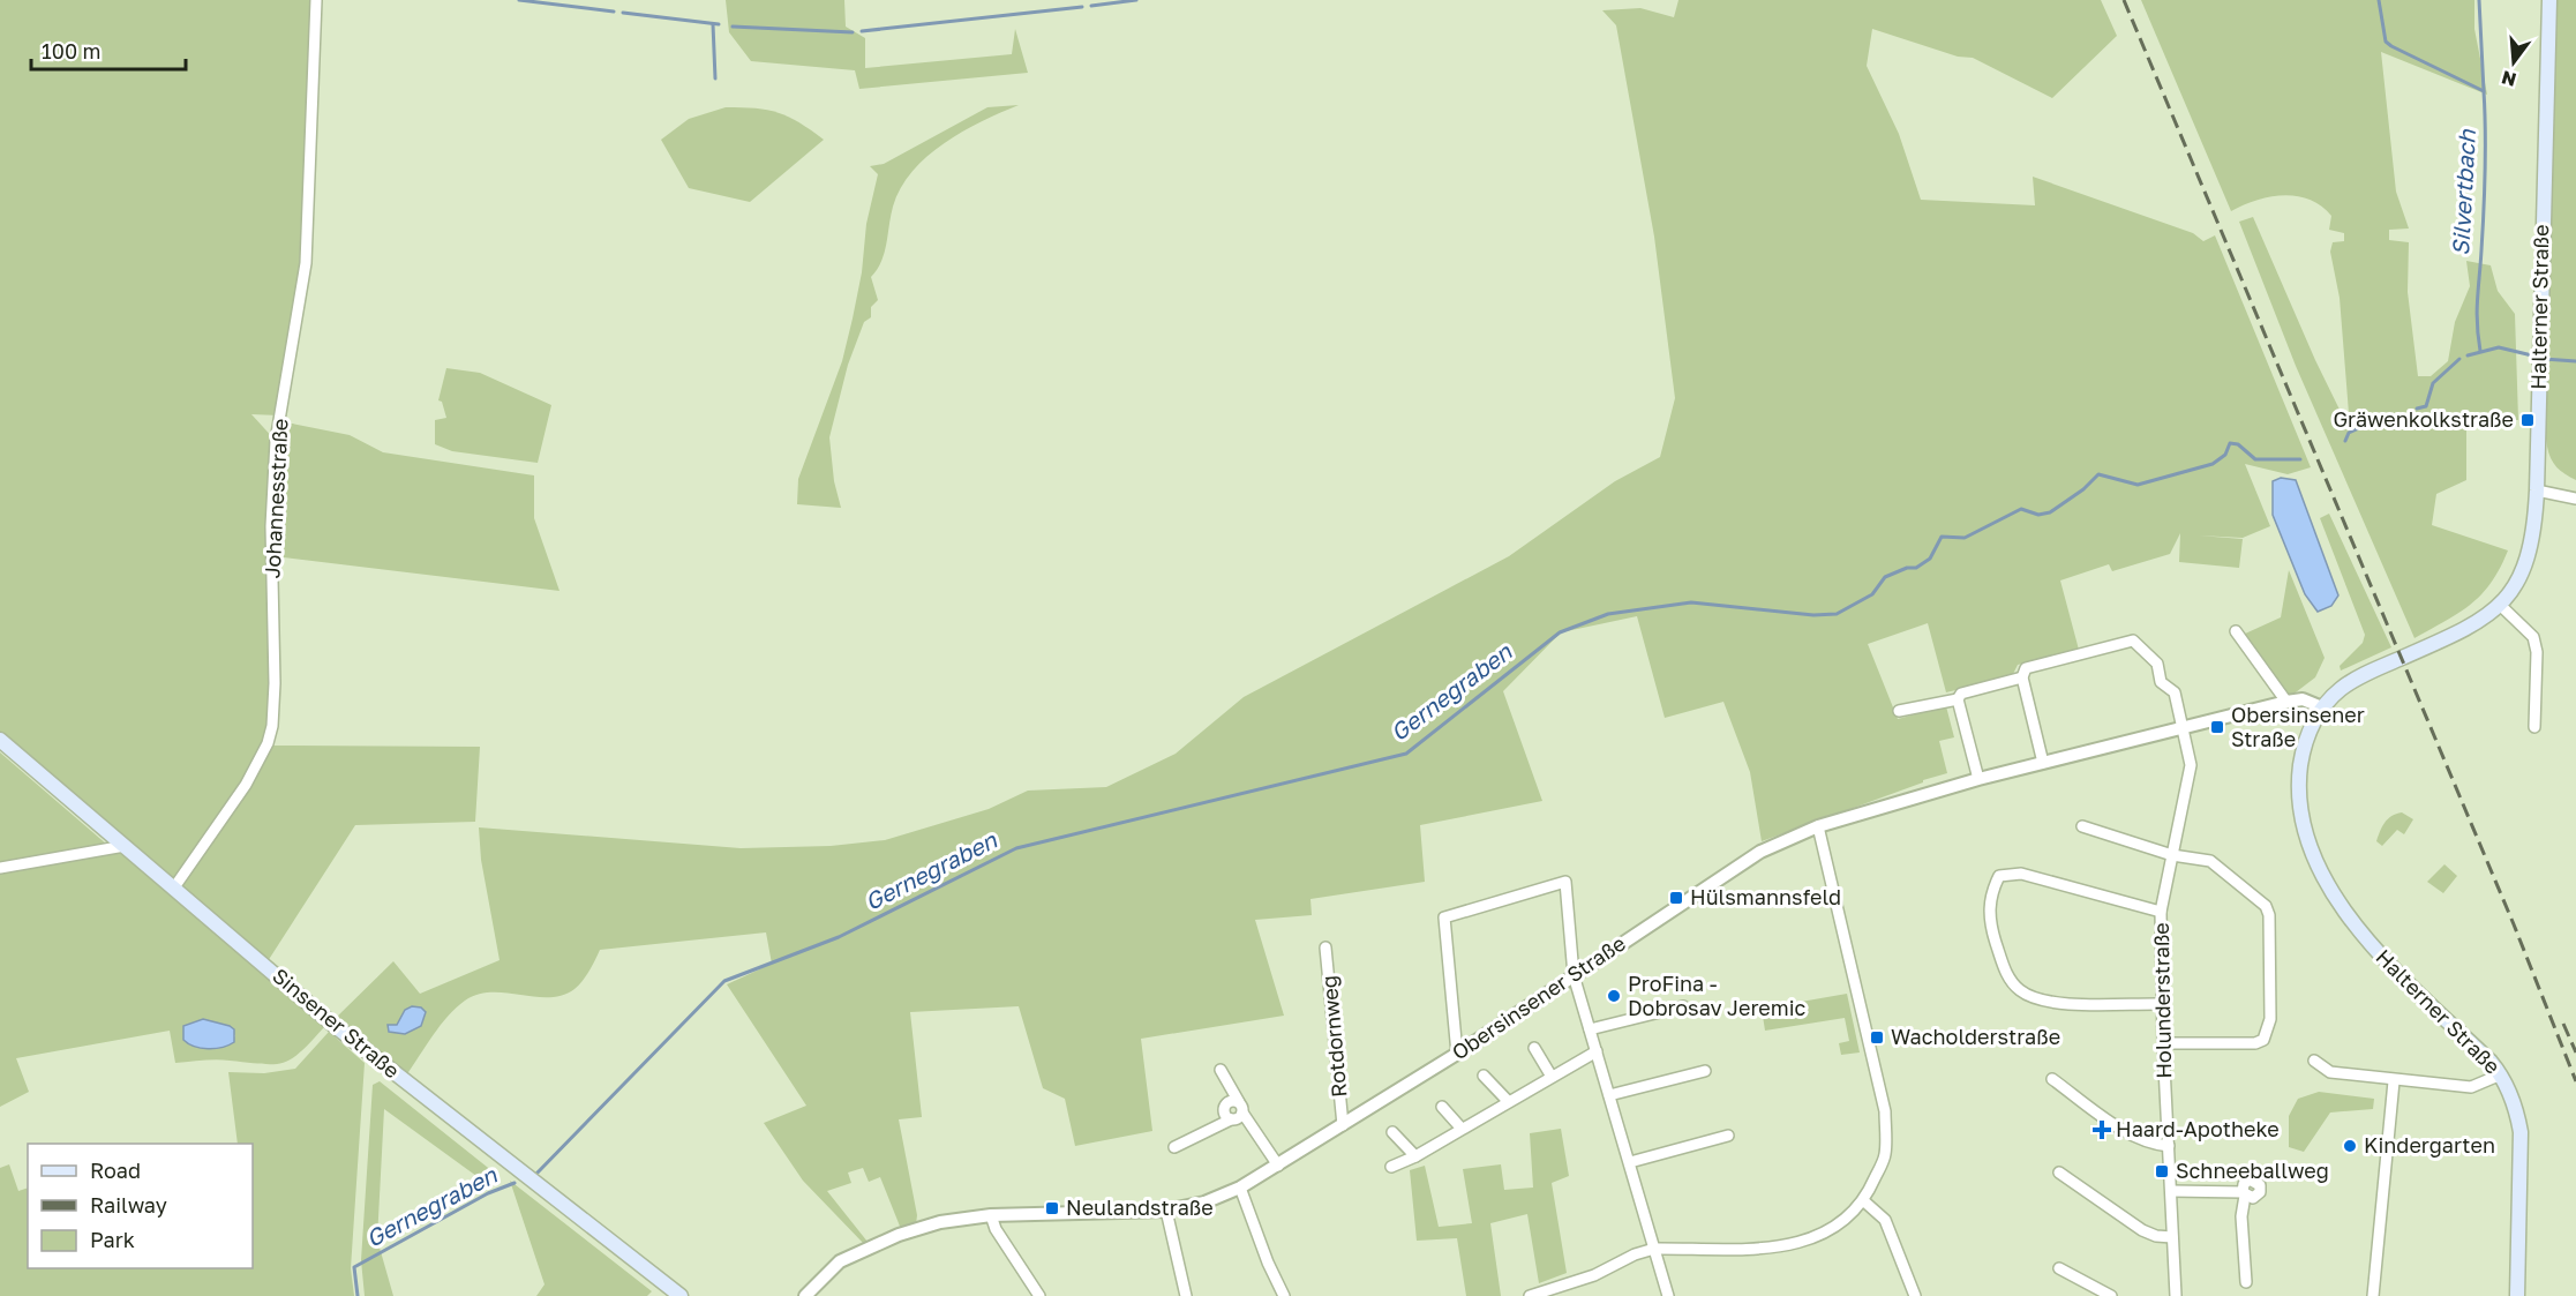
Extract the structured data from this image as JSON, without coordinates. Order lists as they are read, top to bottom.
{
  "streets": {
    "main road": ["Halterner Straße", "Sinsener Straße"],
    "street": [
      "Johannesstraße",
      "Obersinsener Straße",
      "Holunderstraße",
      "Rotdornweg"
    ]
  },
  "crossings": [
    ["Halterner Straße", "Obersinsener Straße"],
    ["Johannesstraße", "Sinsener Straße"],
    ["Obersinsener Straße", "Holunderstraße"],
    ["Obersinsener Straße", "Rotdornweg"]
  ],
  "water": ["Silvertbach", "Gernegraben"],
  "places": {
    "transit": [
      "Gräwenkolkstraße",
      "Obersinsener Straße",
      "Hülsmannsfeld",
      "Wacholderstraße",
      "Schneeballweg",
      "Neulandstraße"
    ],
    "other": ["ProFina - Dobrosav Jeremic", "Kindergarten"],
    "health": ["Haard-Apotheke"]
  },
  "legend": ["Road", "Railway", "Park"],
  "scale_bar": "100 m",
  "north": "bottom"
}
